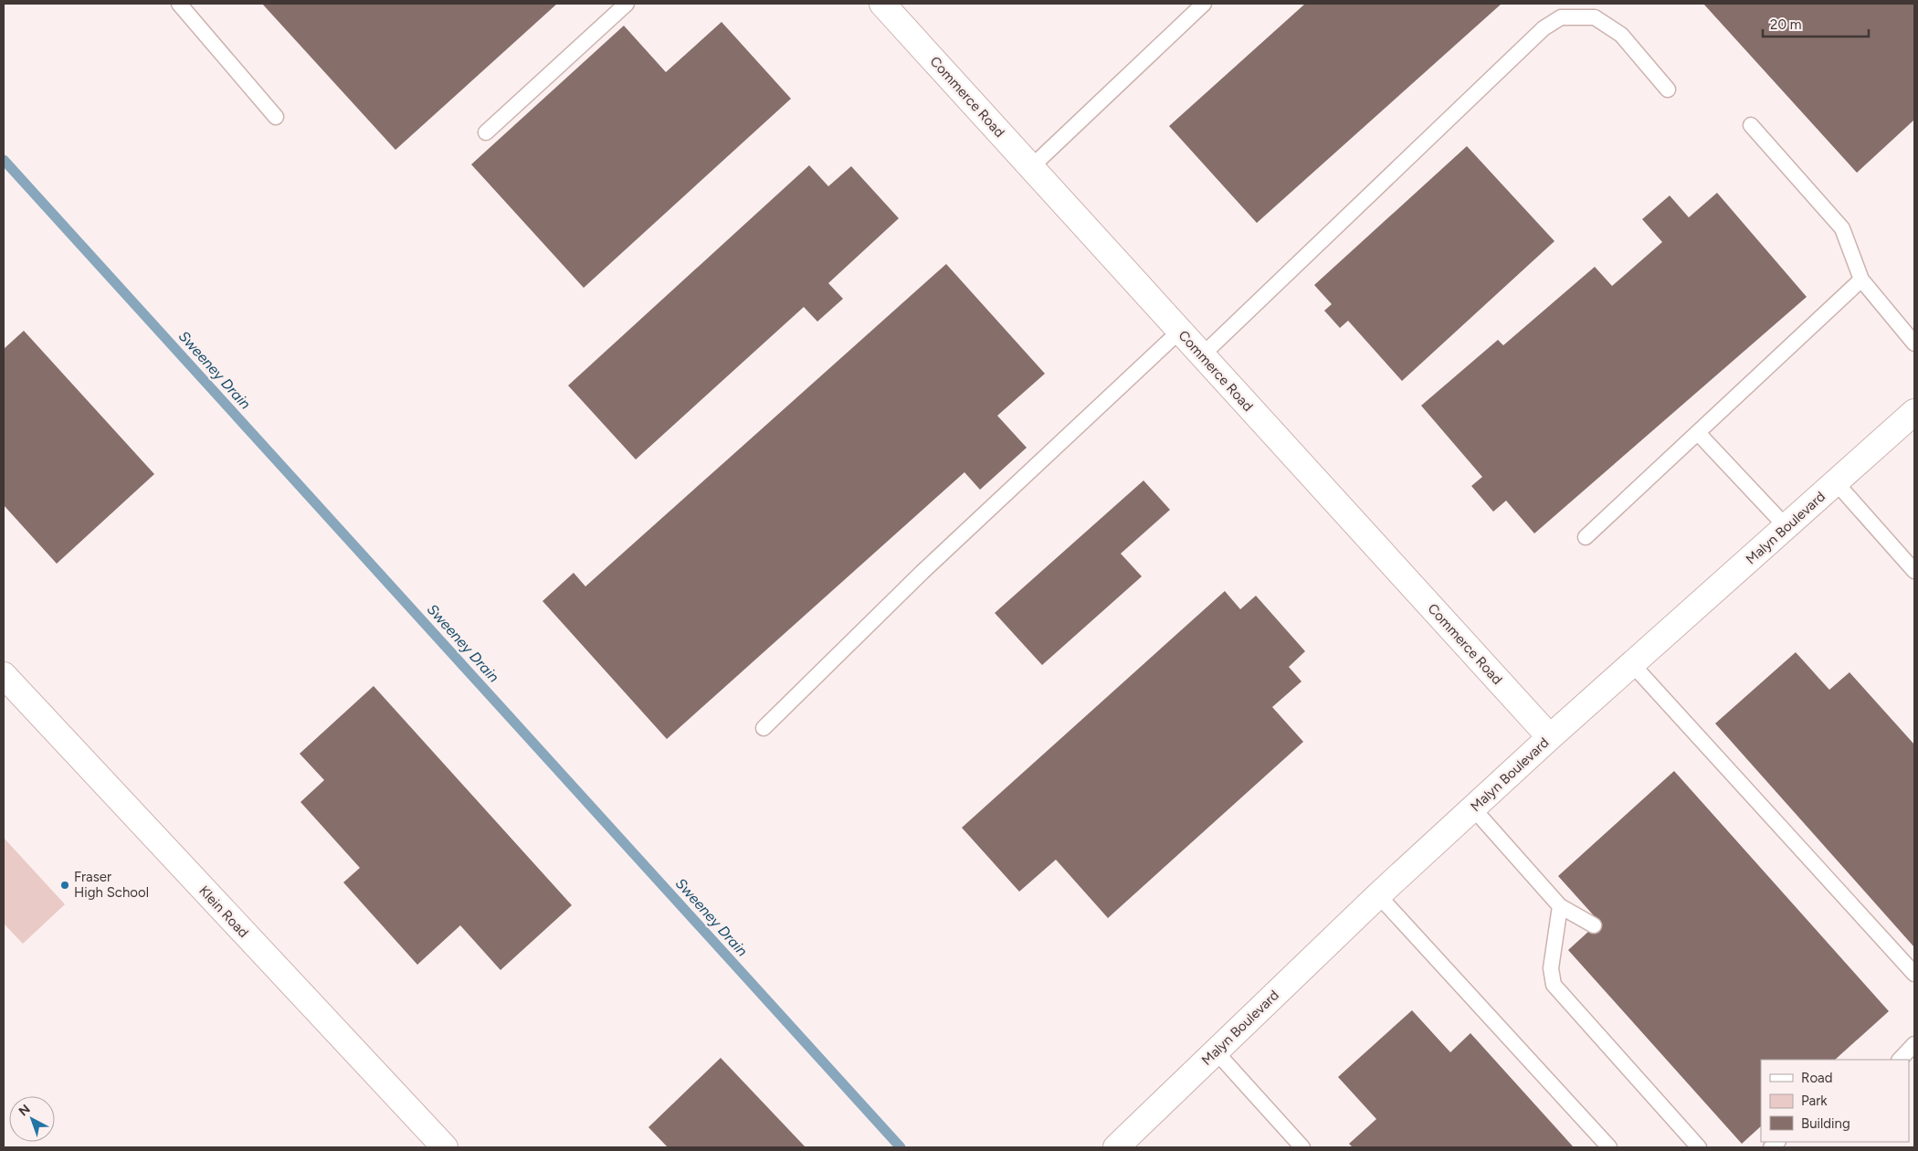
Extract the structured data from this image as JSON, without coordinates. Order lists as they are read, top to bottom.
{
  "streets": {
    "street": ["Commerce Road", "Malyn Boulevard", "Klein Road"]
  },
  "crossings": [
    ["Commerce Road", "Malyn Boulevard"]
  ],
  "water": ["Sweeney Drain"],
  "places": ["Fraser High School"],
  "legend": ["Road", "Park", "Building"],
  "scale_bar": "20 m",
  "north": "top left"
}
